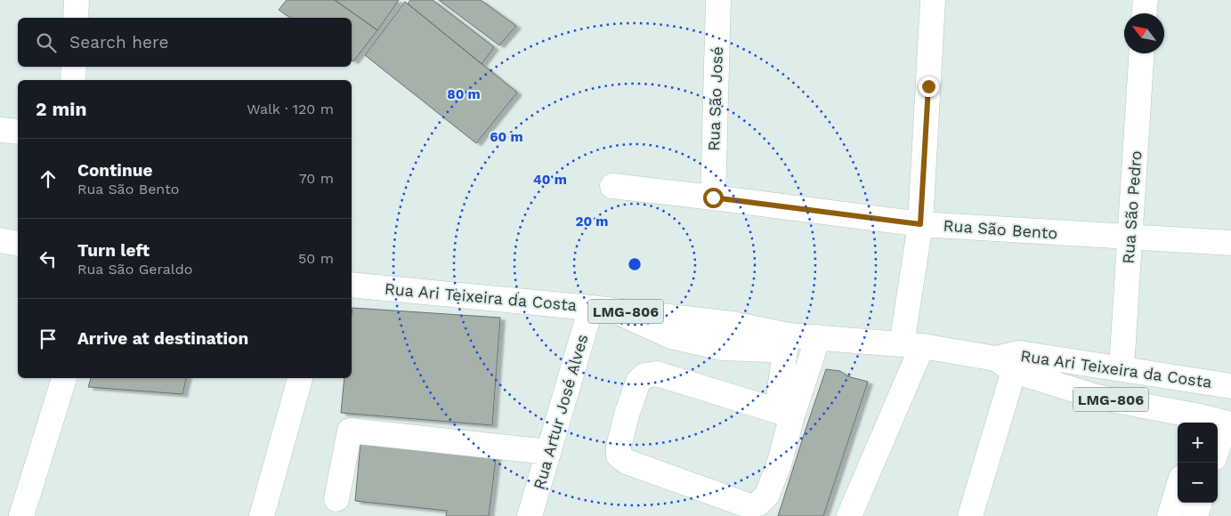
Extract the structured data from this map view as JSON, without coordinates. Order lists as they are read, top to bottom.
{
  "streets": {
    "main road": [
      "Rua São José",
      "Rua São Pedro",
      "Rua São Bento",
      "Rua Ari Teixeira da Costa",
      "LMG-806",
      "Rua Artur José Alves"
    ]
  },
  "crossings": [
    ["Rua São José", "Rua São Bento"],
    ["Rua São Pedro", "Rua São Bento"],
    ["Rua São Pedro", "Rua Ari Teixeira da Costa"],
    ["Rua Ari Teixeira da Costa", "LMG-806"],
    ["Rua Ari Teixeira da Costa", "Rua Artur José Alves"]
  ],
  "north": "top left",
  "page": {
    "search": "Search here",
    "heading": ["2 min", "Walk · 120 m"],
    "list": [
      ["Continue", "Rua São Bento", "70 m"],
      ["Turn left", "Rua São Geraldo", "50 m"],
      "Arrive at destination"
    ],
    "map_buttons": ["+", "−"]
  },
  "rings": [
    "80 m",
    "60 m",
    "40 m",
    "20 m"
  ]
}
